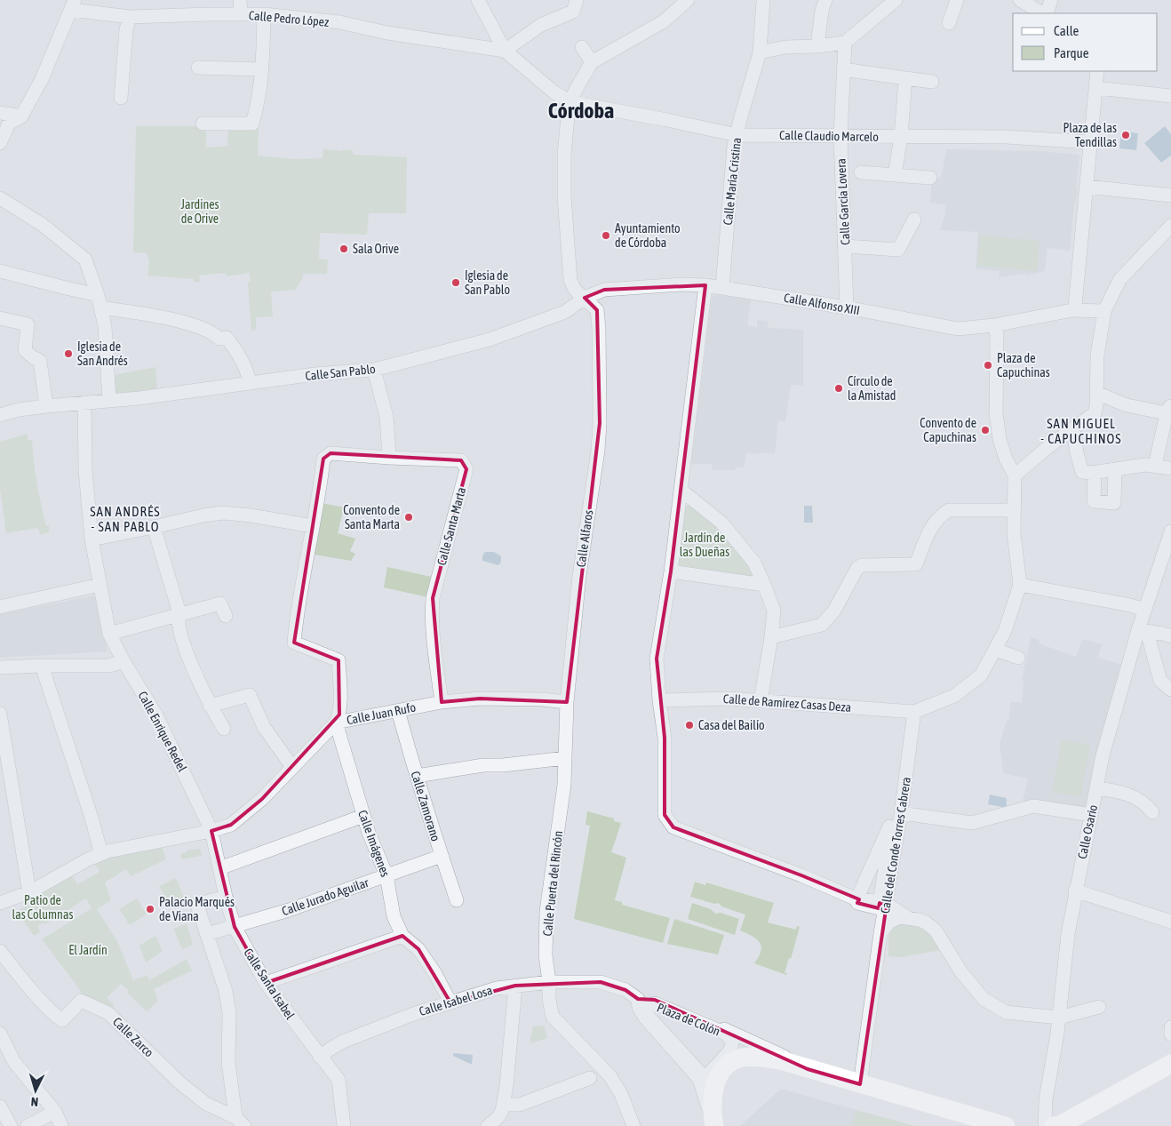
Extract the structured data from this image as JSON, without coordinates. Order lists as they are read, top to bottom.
{
  "streets": {
    "main road": ["Plaza de Colón"],
    "street": [
      "Calle Pedro López",
      "Calle Claudio Marcelo",
      "Calle María Cristina",
      "Calle García Lovera",
      "Calle Alfonso XIII",
      "Calle San Pablo",
      "Calle Santa Marta",
      "Calle Alfaros",
      "Calle de Ramírez Casas Deza",
      "Calle Juan Rufo",
      "Calle Enrique Redel",
      "Calle Zamorano",
      "Calle Osario",
      "Calle Imágenes",
      "Calle del Conde Torres Cabrera",
      "Calle Puerta del Rincón",
      "Calle Jurado Aguilar",
      "Calle Santa Isabel",
      "Calle Isabel Losa",
      "Calle Zarco"
    ]
  },
  "crossings": [
    ["Calle Claudio Marcelo", "Calle María Cristina"],
    ["Calle Claudio Marcelo", "Calle García Lovera"],
    ["Calle Claudio Marcelo", "Calle Alfaros"],
    ["Calle María Cristina", "Calle Alfonso XIII"],
    ["Calle García Lovera", "Calle Alfonso XIII"],
    ["Calle Alfonso XIII", "Calle San Pablo"],
    ["Calle Alfonso XIII", "Calle Alfaros"],
    ["Calle San Pablo", "Calle Alfaros"],
    ["Calle San Pablo", "Calle Enrique Redel"],
    ["Calle Santa Marta", "Calle Juan Rufo"],
    ["Calle Santa Marta", "Calle Imágenes"],
    ["Calle Alfaros", "Calle Juan Rufo"],
    ["Calle Alfaros", "Calle Puerta del Rincón"],
    ["Calle de Ramírez Casas Deza", "Calle del Conde Torres Cabrera"],
    ["Calle Juan Rufo", "Calle Enrique Redel"],
    ["Calle Juan Rufo", "Calle Zamorano"],
    ["Calle Juan Rufo", "Calle Imágenes"],
    ["Calle Juan Rufo", "Calle Santa Isabel"],
    ["Calle Enrique Redel", "Calle Santa Isabel"],
    ["Calle Zamorano", "Calle Jurado Aguilar"],
    ["Calle Imágenes", "Calle Jurado Aguilar"],
    ["Calle Imágenes", "Calle Isabel Losa"],
    ["Calle del Conde Torres Cabrera", "Plaza de Colón"],
    ["Calle Puerta del Rincón", "Calle Isabel Losa"],
    ["Calle Jurado Aguilar", "Calle Santa Isabel"],
    ["Calle Santa Isabel", "Calle Isabel Losa"],
    ["Calle Isabel Losa", "Plaza de Colón"]
  ],
  "districts": ["Córdoba", "SAN MIGUEL - CAPUCHINOS", "SAN ANDRÉS - SAN PABLO"],
  "parks": [
    "Jardines de Orive",
    "Jardín de las Dueñas",
    "Patio de las Columnas",
    "El Jardín"
  ],
  "places": [
    "Plaza de las Tendillas",
    "Ayuntamiento de Córdoba",
    "Sala Orive",
    "Iglesia de San Pablo",
    "Iglesia de San Andrés",
    "Plaza de Capuchinas",
    "Círculo de la Amistad",
    "Convento de Capuchinas",
    "Convento de Santa Marta",
    "Casa del Bailío",
    "Palacio Marqués de Viana"
  ],
  "legend": ["Calle", "Parque"],
  "north": "bottom"
}
